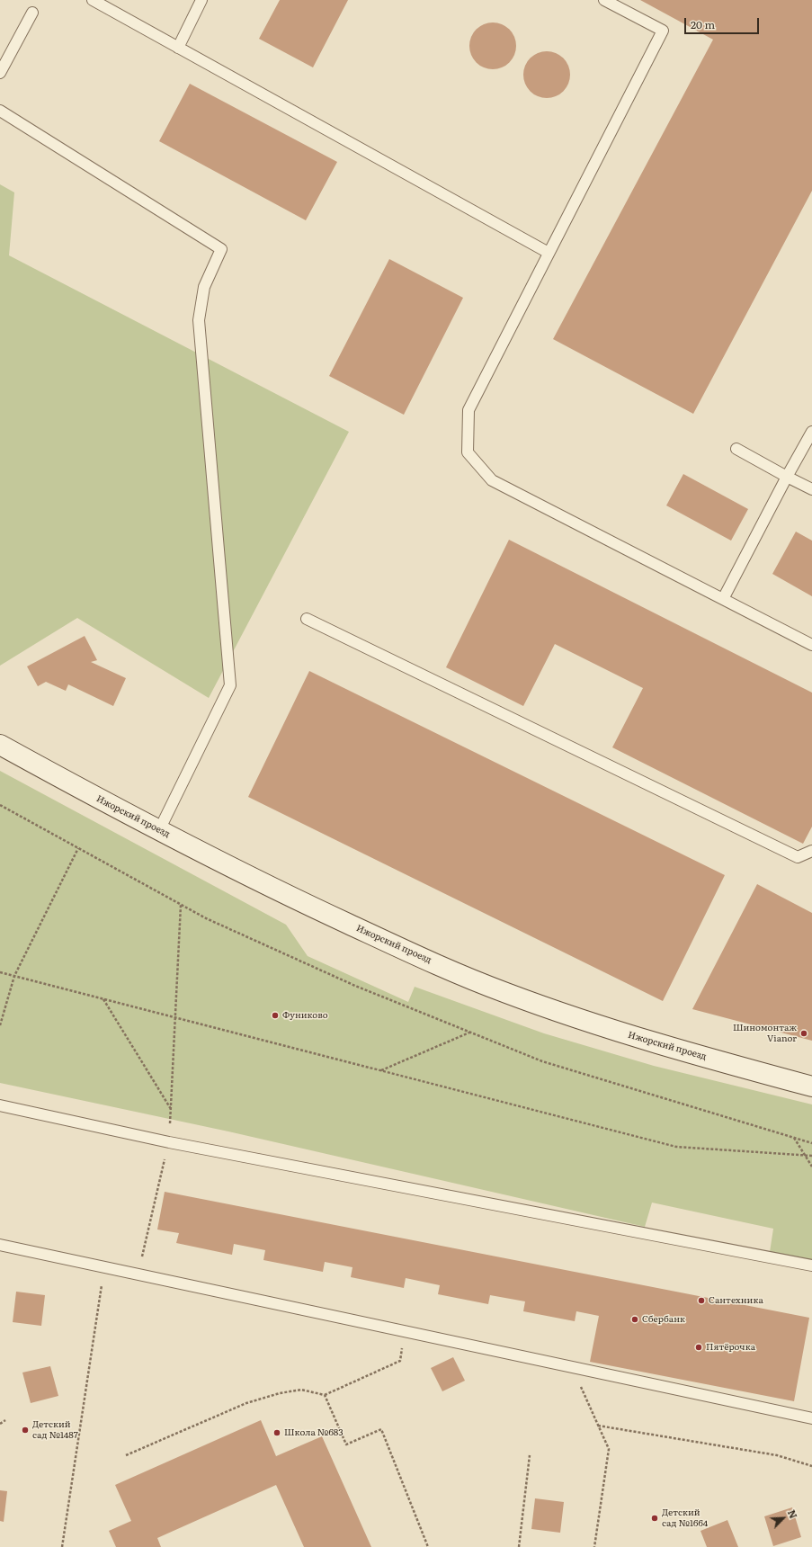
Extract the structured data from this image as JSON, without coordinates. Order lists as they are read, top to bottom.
{
  "streets": {
    "street": ["Ижорский проезд"]
  },
  "places": [
    "Фуниково",
    "Шиномонтаж Vianor",
    "Сантехника",
    "Сбербанк",
    "Пятёрочка",
    "Детский сад №1487",
    "Школа №683",
    "Детский сад №1664"
  ],
  "scale_bar": "20 m",
  "north": "top right"
}
